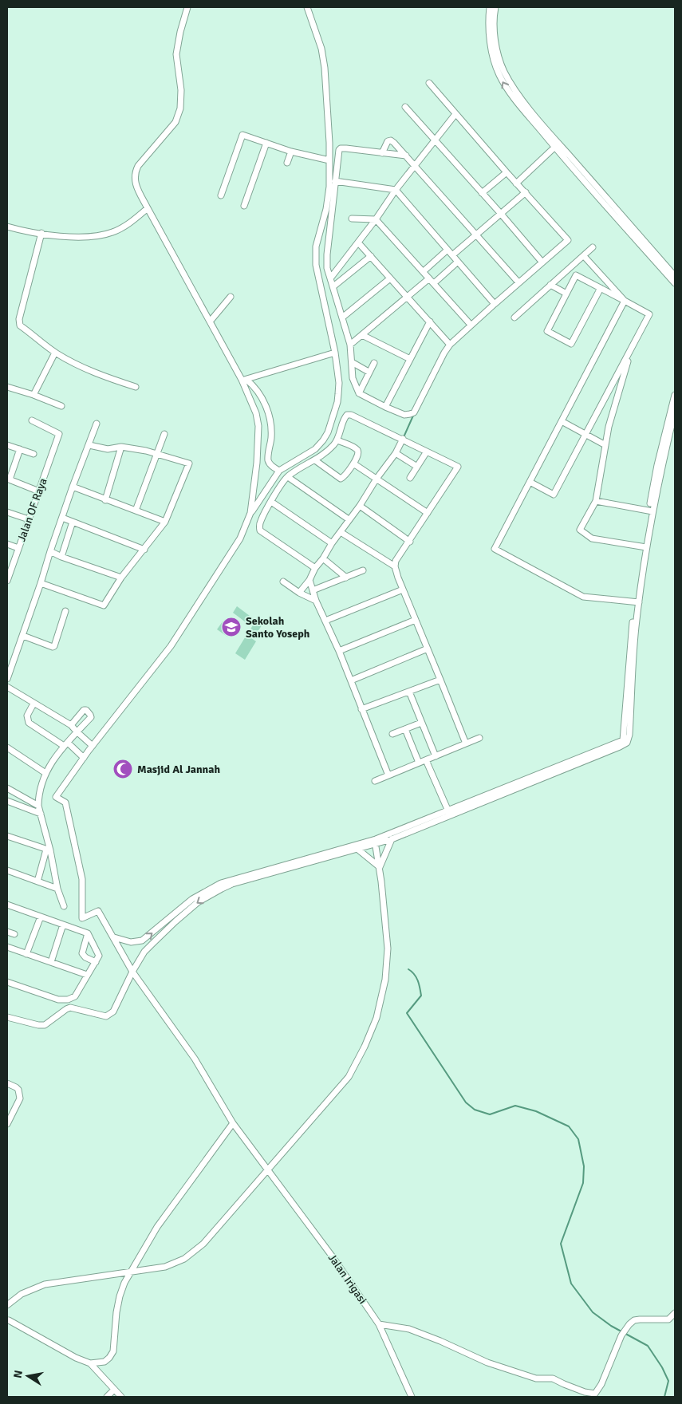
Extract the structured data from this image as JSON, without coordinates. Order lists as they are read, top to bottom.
{
  "streets": {
    "street": ["Jalan OF Raya", "Jalan Irigasi"]
  },
  "places": {
    "school or university": ["Sekolah Santo Yoseph"],
    "mosque": ["Masjid Al Jannah"]
  },
  "north": "left"
}
